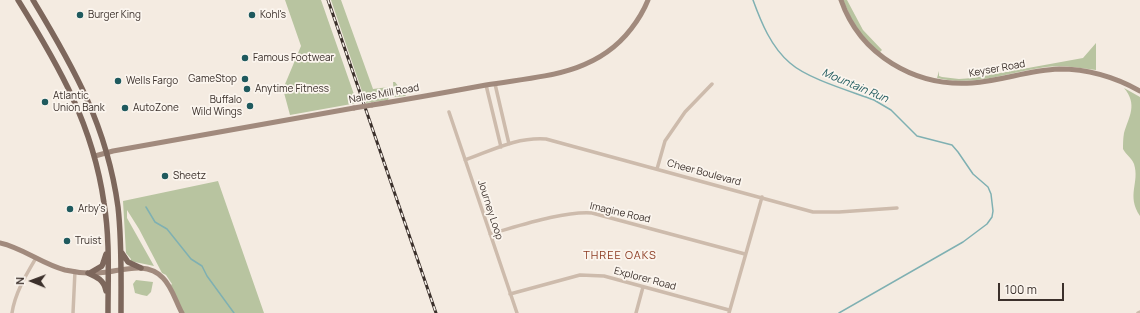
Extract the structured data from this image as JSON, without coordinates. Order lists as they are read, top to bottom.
{
  "streets": {
    "street": [
      "Keyser Road",
      "Nalles Mill Road",
      "Cheer Boulevard",
      "Journey Loop",
      "Imagine Road",
      "Explorer Road"
    ]
  },
  "crossings": [
    ["Cheer Boulevard", "Journey Loop"],
    ["Journey Loop", "Imagine Road"],
    ["Journey Loop", "Explorer Road"]
  ],
  "districts": ["THREE OAKS"],
  "water": ["Mountain Run"],
  "places": [
    "Burger King",
    "Kohl's",
    "Famous Footwear",
    "GameStop",
    "Wells Fargo",
    "Anytime Fitness",
    "Atlantic Union Bank",
    "Buffalo Wild Wings",
    "AutoZone",
    "Sheetz",
    "Arby's",
    "Truist"
  ],
  "scale_bar": "100 m",
  "north": "left"
}
